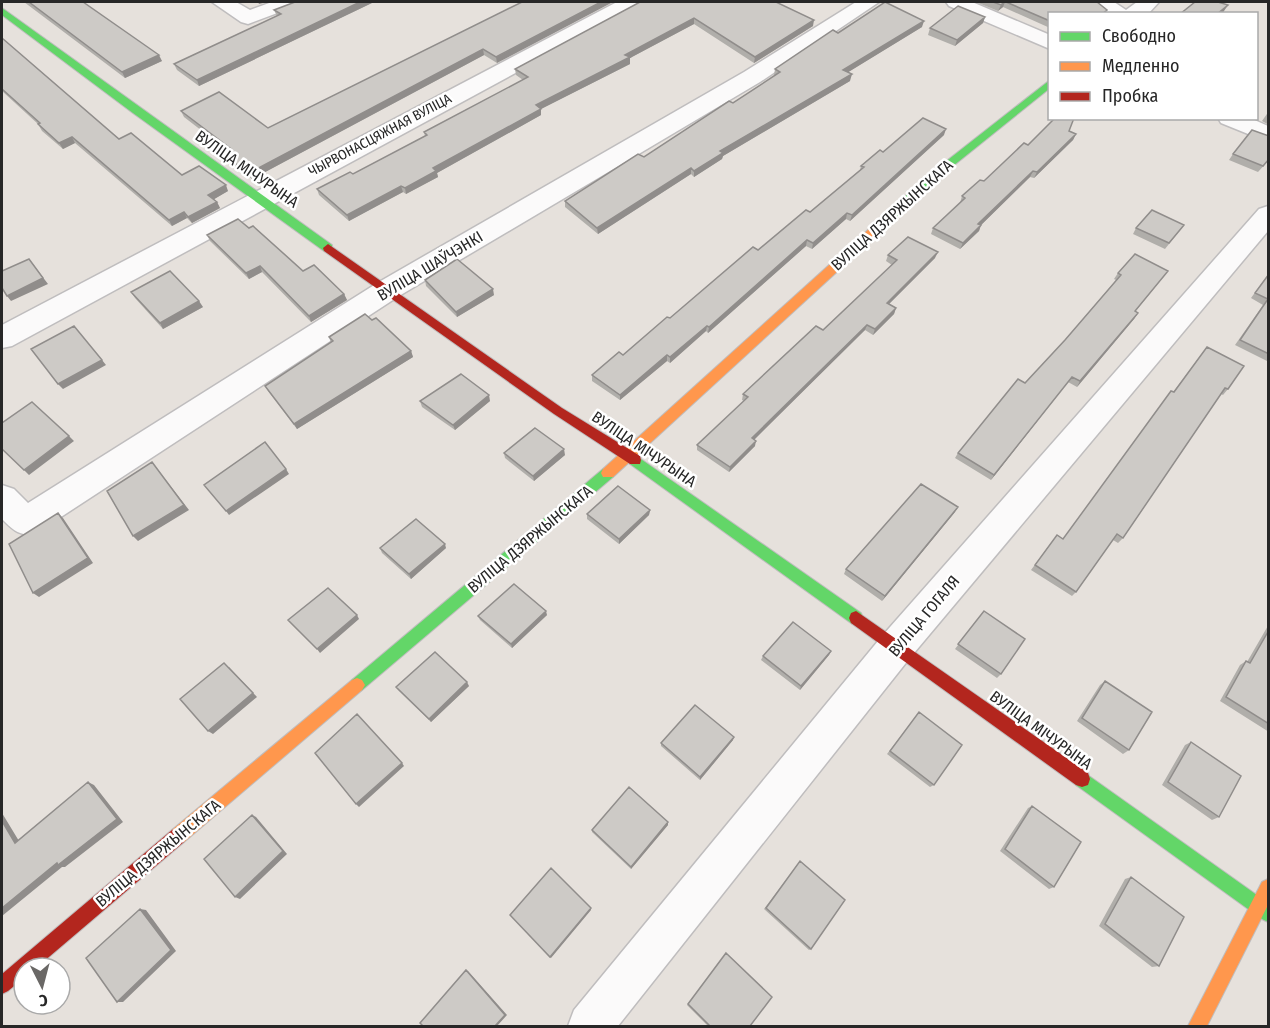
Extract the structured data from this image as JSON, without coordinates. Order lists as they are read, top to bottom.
{
  "streets": {
    "street": [
      "ЧЫРВОНАСЦЯЖНАЯ ВУЛІЦА",
      "ВУЛІЦА МІЧУРЫНА",
      "ВУЛІЦА ДЗЯРЖЫНСКАГА",
      "ВУЛІЦА ШАЎЧЭНКІ",
      "ВУЛІЦА ГОГАЛЯ"
    ]
  },
  "crossings": [
    ["ЧЫРВОНАСЦЯЖНАЯ ВУЛІЦА", "ВУЛІЦА МІЧУРЫНА"],
    ["ВУЛІЦА МІЧУРЫНА", "ВУЛІЦА ДЗЯРЖЫНСКАГА"],
    ["ВУЛІЦА МІЧУРЫНА", "ВУЛІЦА ШАЎЧЭНКІ"],
    ["ВУЛІЦА МІЧУРЫНА", "ВУЛІЦА ГОГАЛЯ"]
  ],
  "legend": ["Свободно", "Медленно", "Пробка"],
  "north": "bottom"
}
